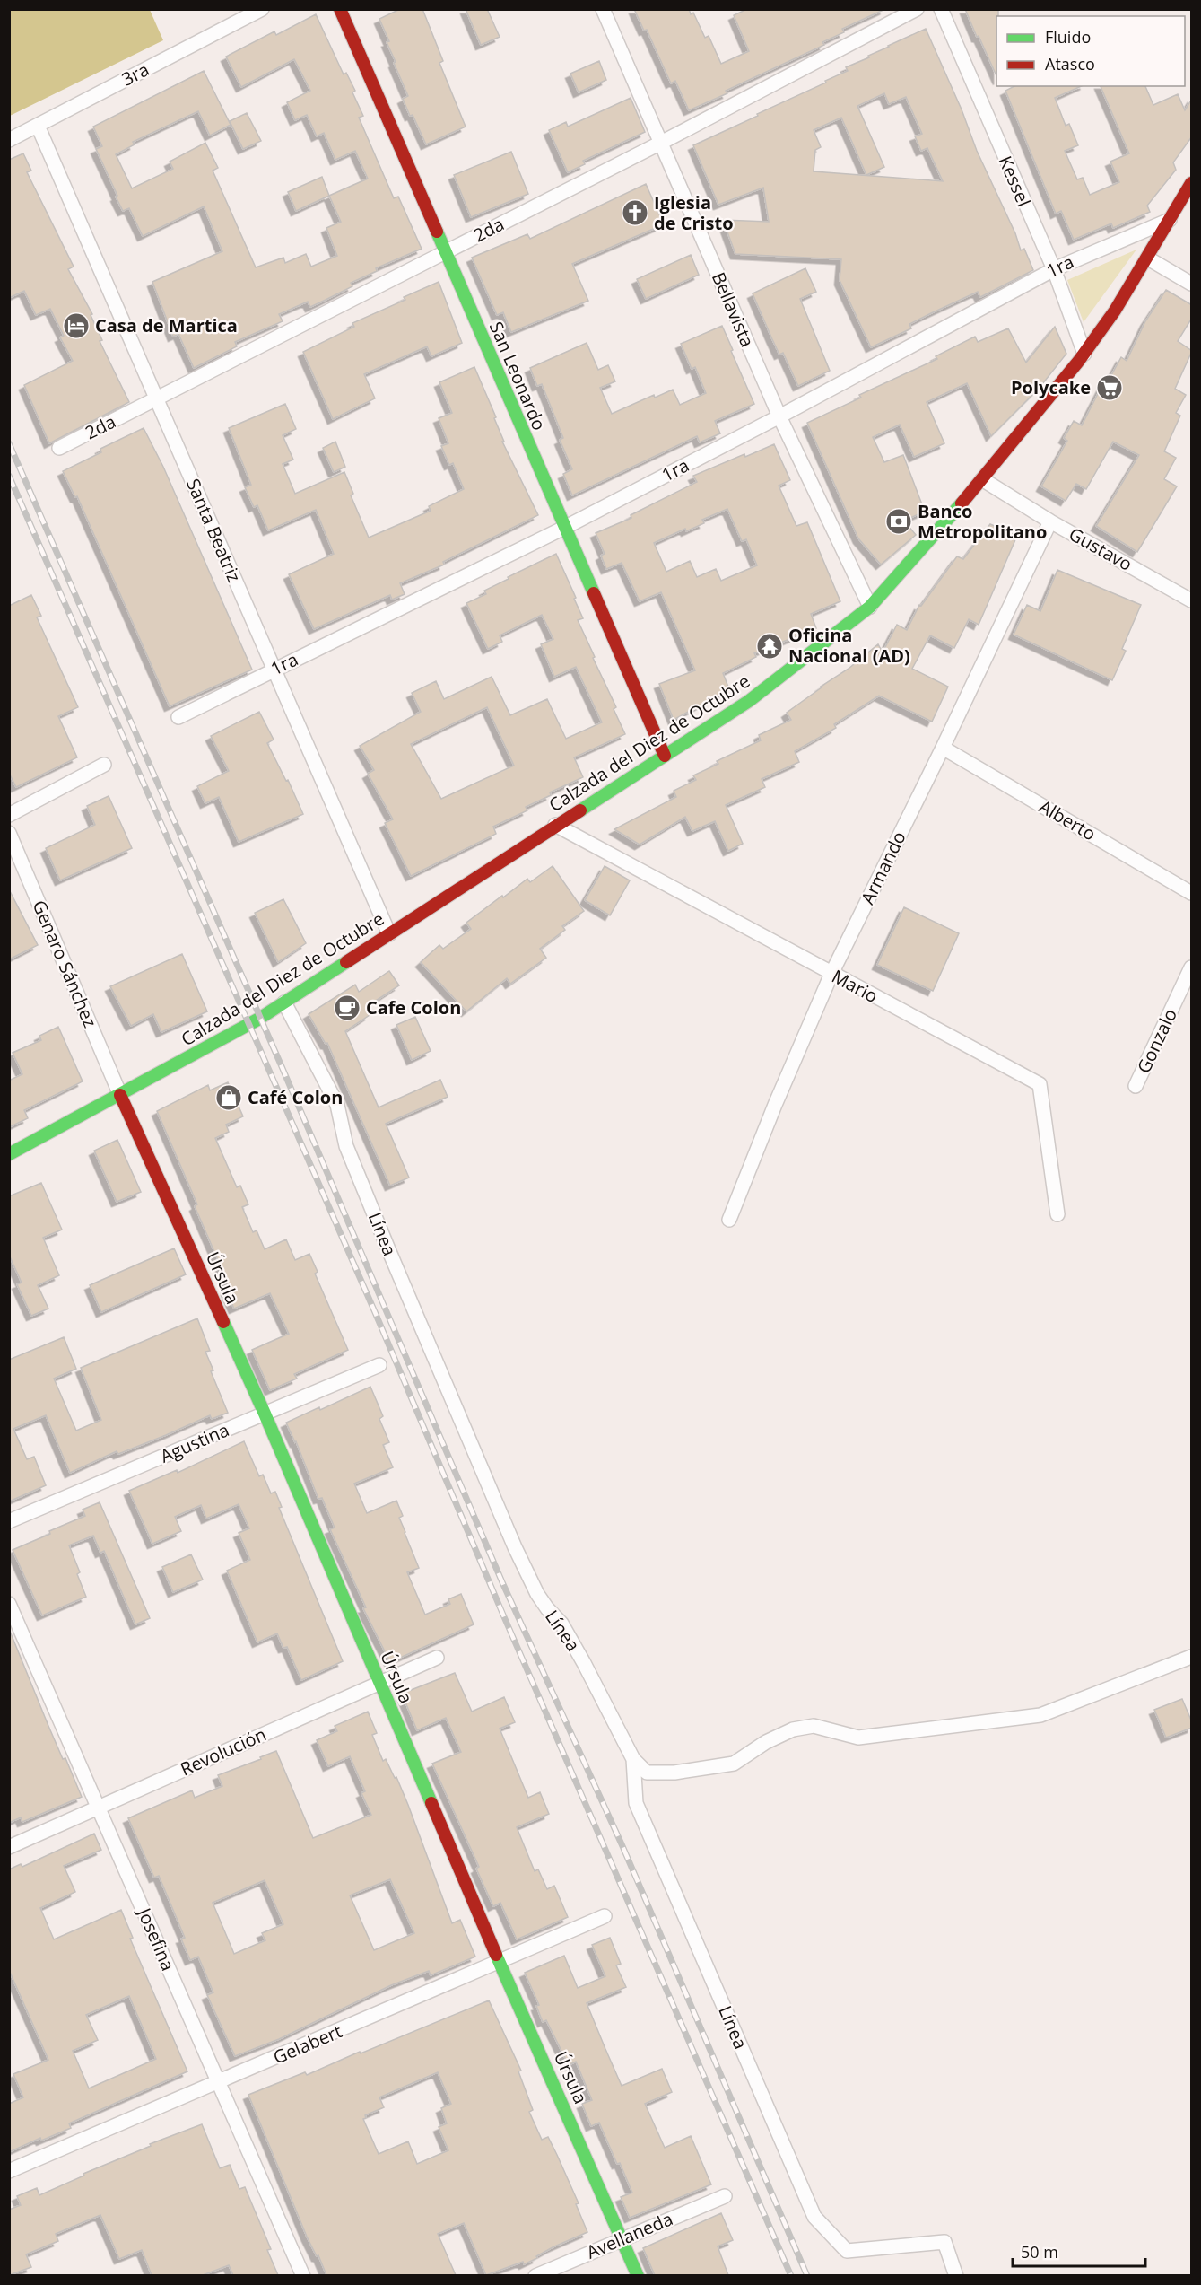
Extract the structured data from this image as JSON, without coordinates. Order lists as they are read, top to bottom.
{
  "streets": {
    "street": [
      "3ra",
      "Kessel",
      "2da",
      "1ra",
      "Bellavista",
      "San Leonardo",
      "Santa Beatriz",
      "Gustavo",
      "Calzada del Diez de Octubre",
      "Alberto",
      "Armando",
      "Genaro Sánchez",
      "Mario",
      "Gonzalo",
      "Línea",
      "Úrsula",
      "Agustina",
      "Revolución",
      "Josefina",
      "Gelabert",
      "Avellaneda"
    ]
  },
  "crossings": [
    ["3ra", "Santa Beatriz"],
    ["Kessel", "1ra"],
    ["Kessel", "Calzada del Diez de Octubre"],
    ["2da", "Bellavista"],
    ["2da", "San Leonardo"],
    ["2da", "Santa Beatriz"],
    ["1ra", "Bellavista"],
    ["1ra", "San Leonardo"],
    ["1ra", "Santa Beatriz"],
    ["1ra", "Calzada del Diez de Octubre"],
    ["Bellavista", "Calzada del Diez de Octubre"],
    ["San Leonardo", "Calzada del Diez de Octubre"],
    ["Santa Beatriz", "Calzada del Diez de Octubre"],
    ["Gustavo", "Calzada del Diez de Octubre"],
    ["Gustavo", "Armando"],
    ["Calzada del Diez de Octubre", "Genaro Sánchez"],
    ["Calzada del Diez de Octubre", "Mario"],
    ["Calzada del Diez de Octubre", "Línea"],
    ["Calzada del Diez de Octubre", "Úrsula"],
    ["Alberto", "Armando"],
    ["Armando", "Mario"],
    ["Genaro Sánchez", "Úrsula"],
    ["Úrsula", "Agustina"],
    ["Úrsula", "Revolución"],
    ["Úrsula", "Gelabert"],
    ["Úrsula", "Avellaneda"],
    ["Revolución", "Josefina"],
    ["Josefina", "Gelabert"]
  ],
  "places": {
    "church": ["Iglesia de Cristo"],
    "hotel": ["Casa de Martica"],
    "supermarket": ["Polycake"],
    "bank": ["Banco Metropolitano"],
    "temple": ["Oficina Nacional (AD)"],
    "cafe": ["Cafe Colon"],
    "shop": ["Café Colon"]
  },
  "legend": ["Fluido", "Atasco"],
  "scale_bar": "50 m"
}
